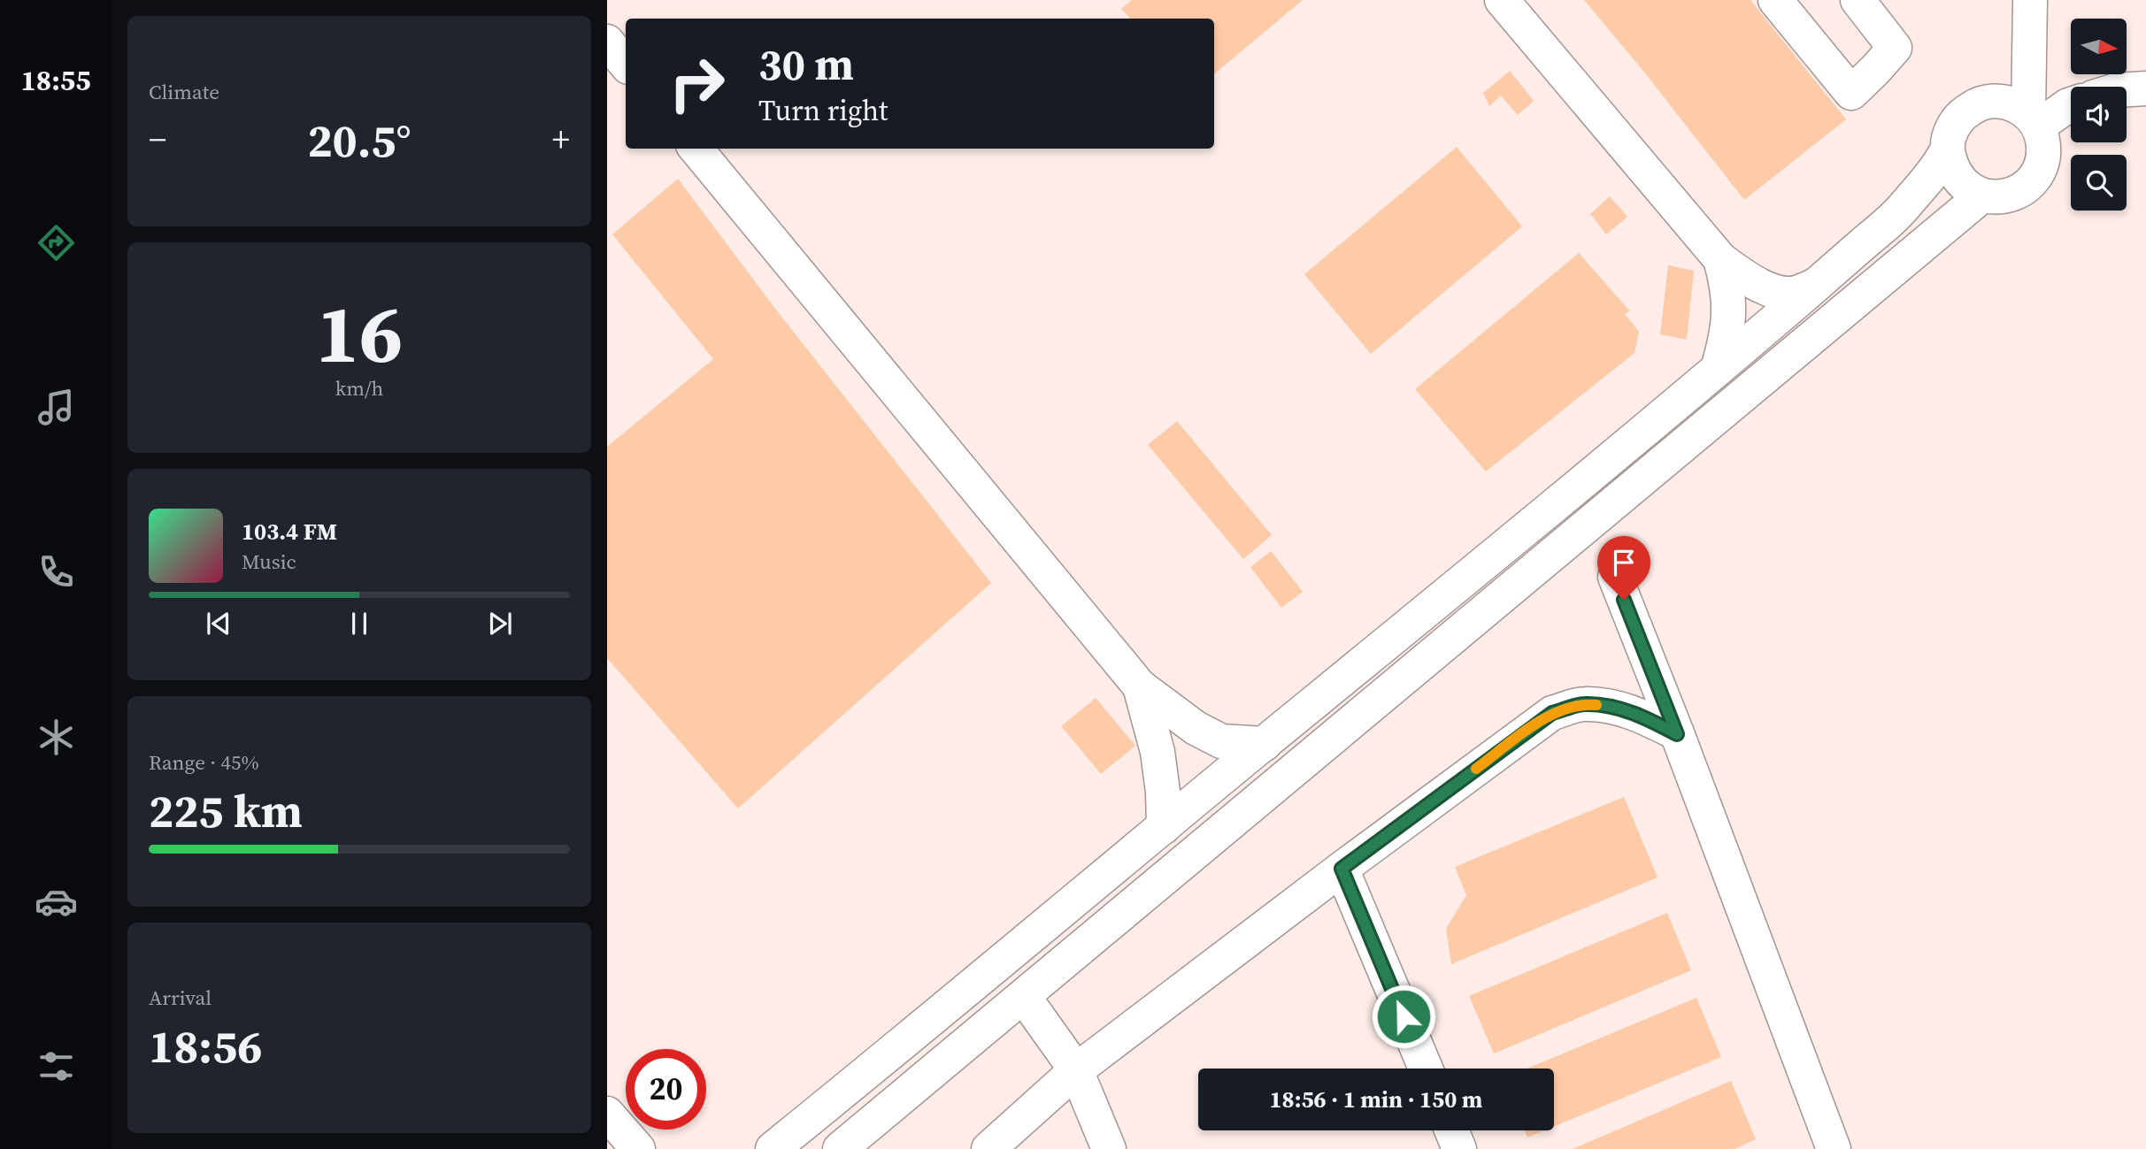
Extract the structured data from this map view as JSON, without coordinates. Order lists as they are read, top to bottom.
{
  "north": "right",
  "page": {
    "tabs": "18:55",
    "tile": [
      "Climate",
      ["16", "km/h"],
      ["Range · 45%", "225 km"],
      ["Arrival", "18:56"]
    ],
    "turn": ["30 m", "Turn right"],
    "heat": ["−", "20.5°", "+"],
    "song": ["103.4 FM", "Music"],
    "limit": "20",
    "trip": "18:56 · 1 min · 150 m"
  }
}
